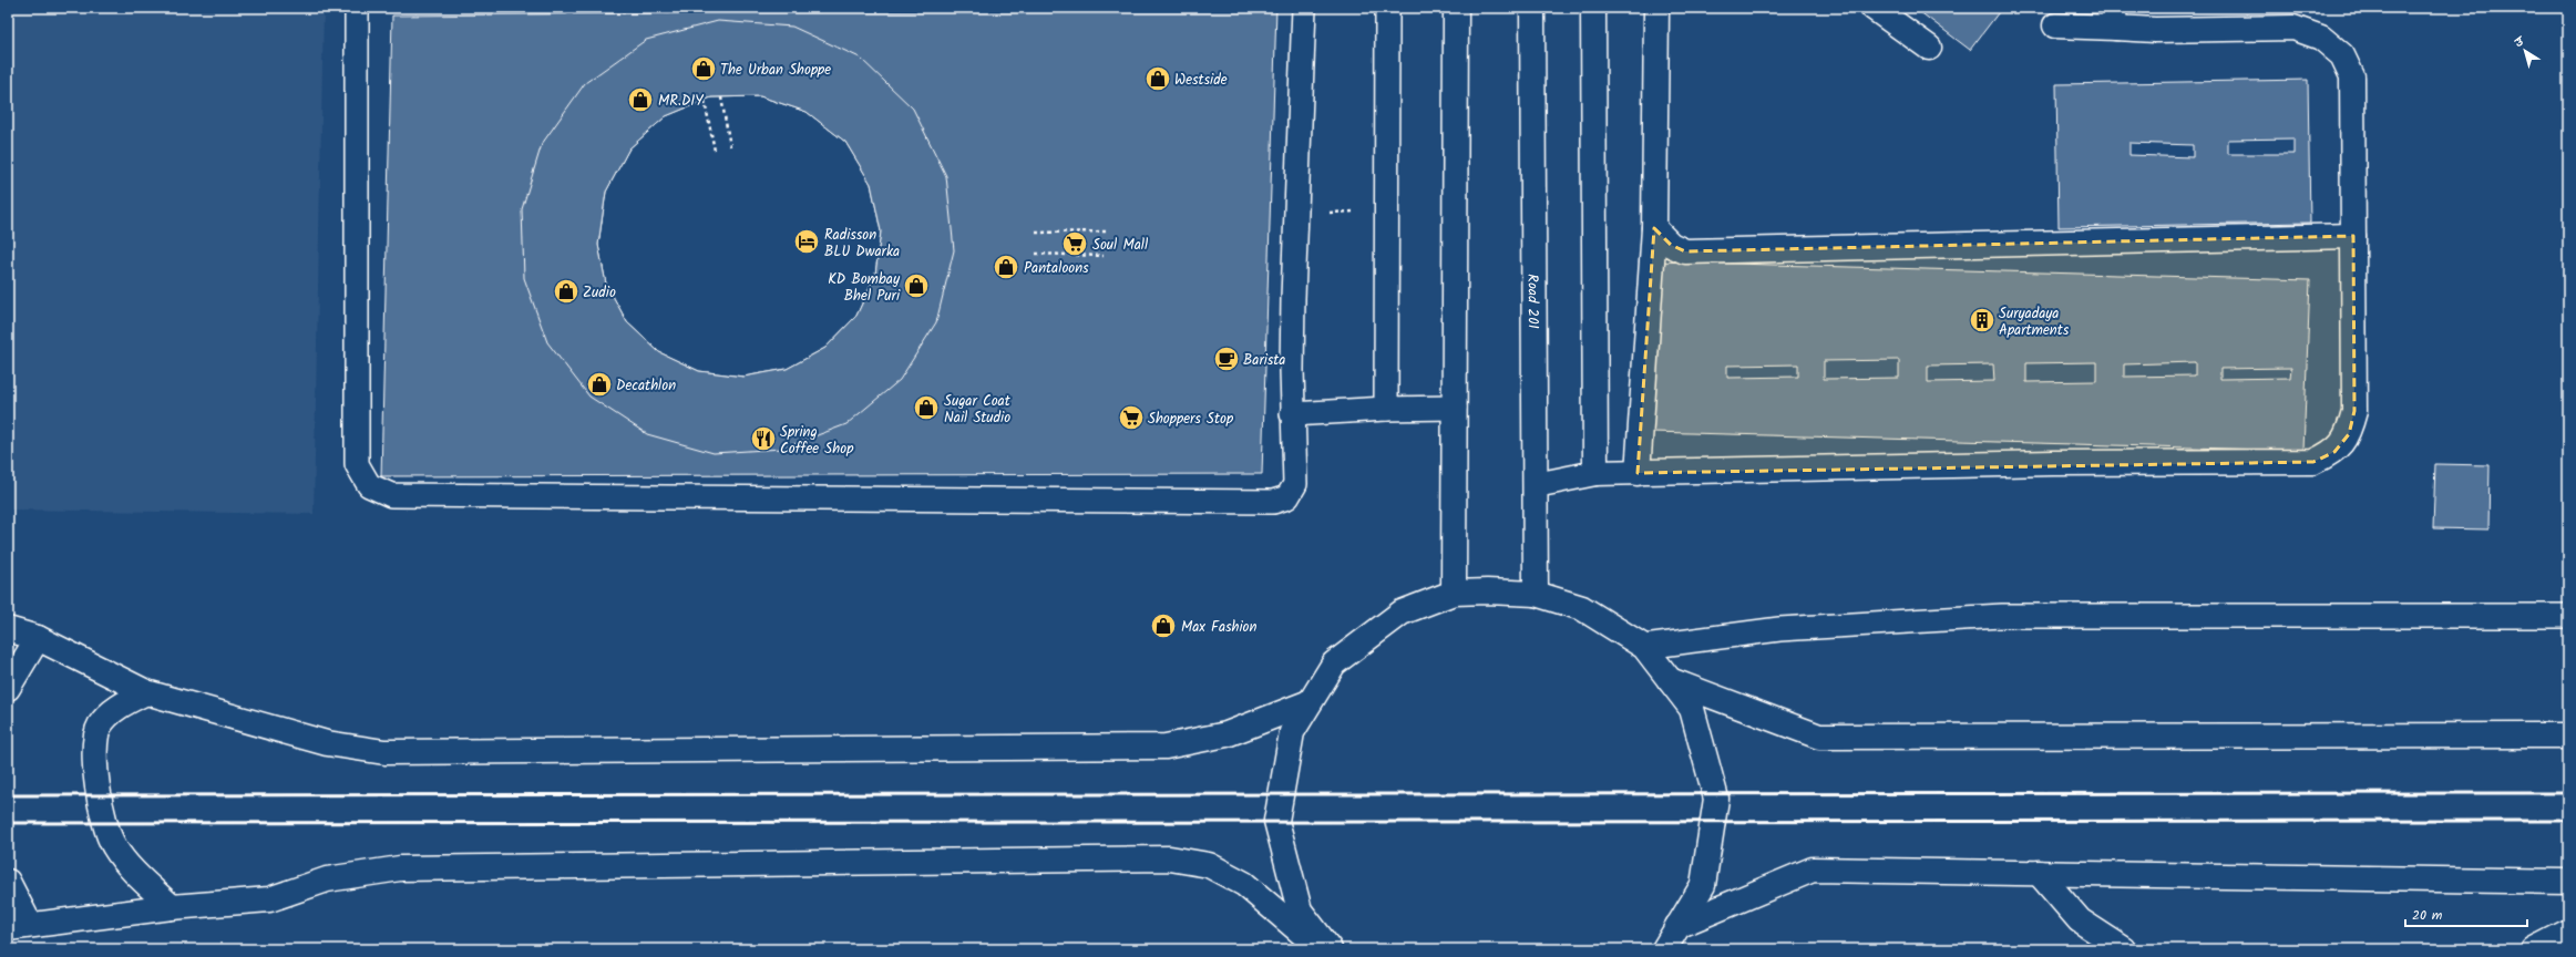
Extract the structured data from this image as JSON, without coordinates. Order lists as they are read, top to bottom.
{
  "streets": {
    "street": ["Road 201"]
  },
  "places": {
    "shop": [
      "The Urban Shoppe",
      "Westside",
      "MR.DIY",
      "Pantaloons",
      "KD Bombay Bhel Puri",
      "Zudio",
      "Decathlon",
      "Sugar Coat Nail Studio",
      "Max Fashion"
    ],
    "hotel": ["Radisson BLU Dwarka"],
    "supermarket": ["Soul Mall", "Shoppers Stop"],
    "building": ["Suryadaya Apartments"],
    "cafe": ["Barista"],
    "restaurant": ["Spring Coffee Shop"]
  },
  "scale_bar": "20 m",
  "north": "top left"
}
